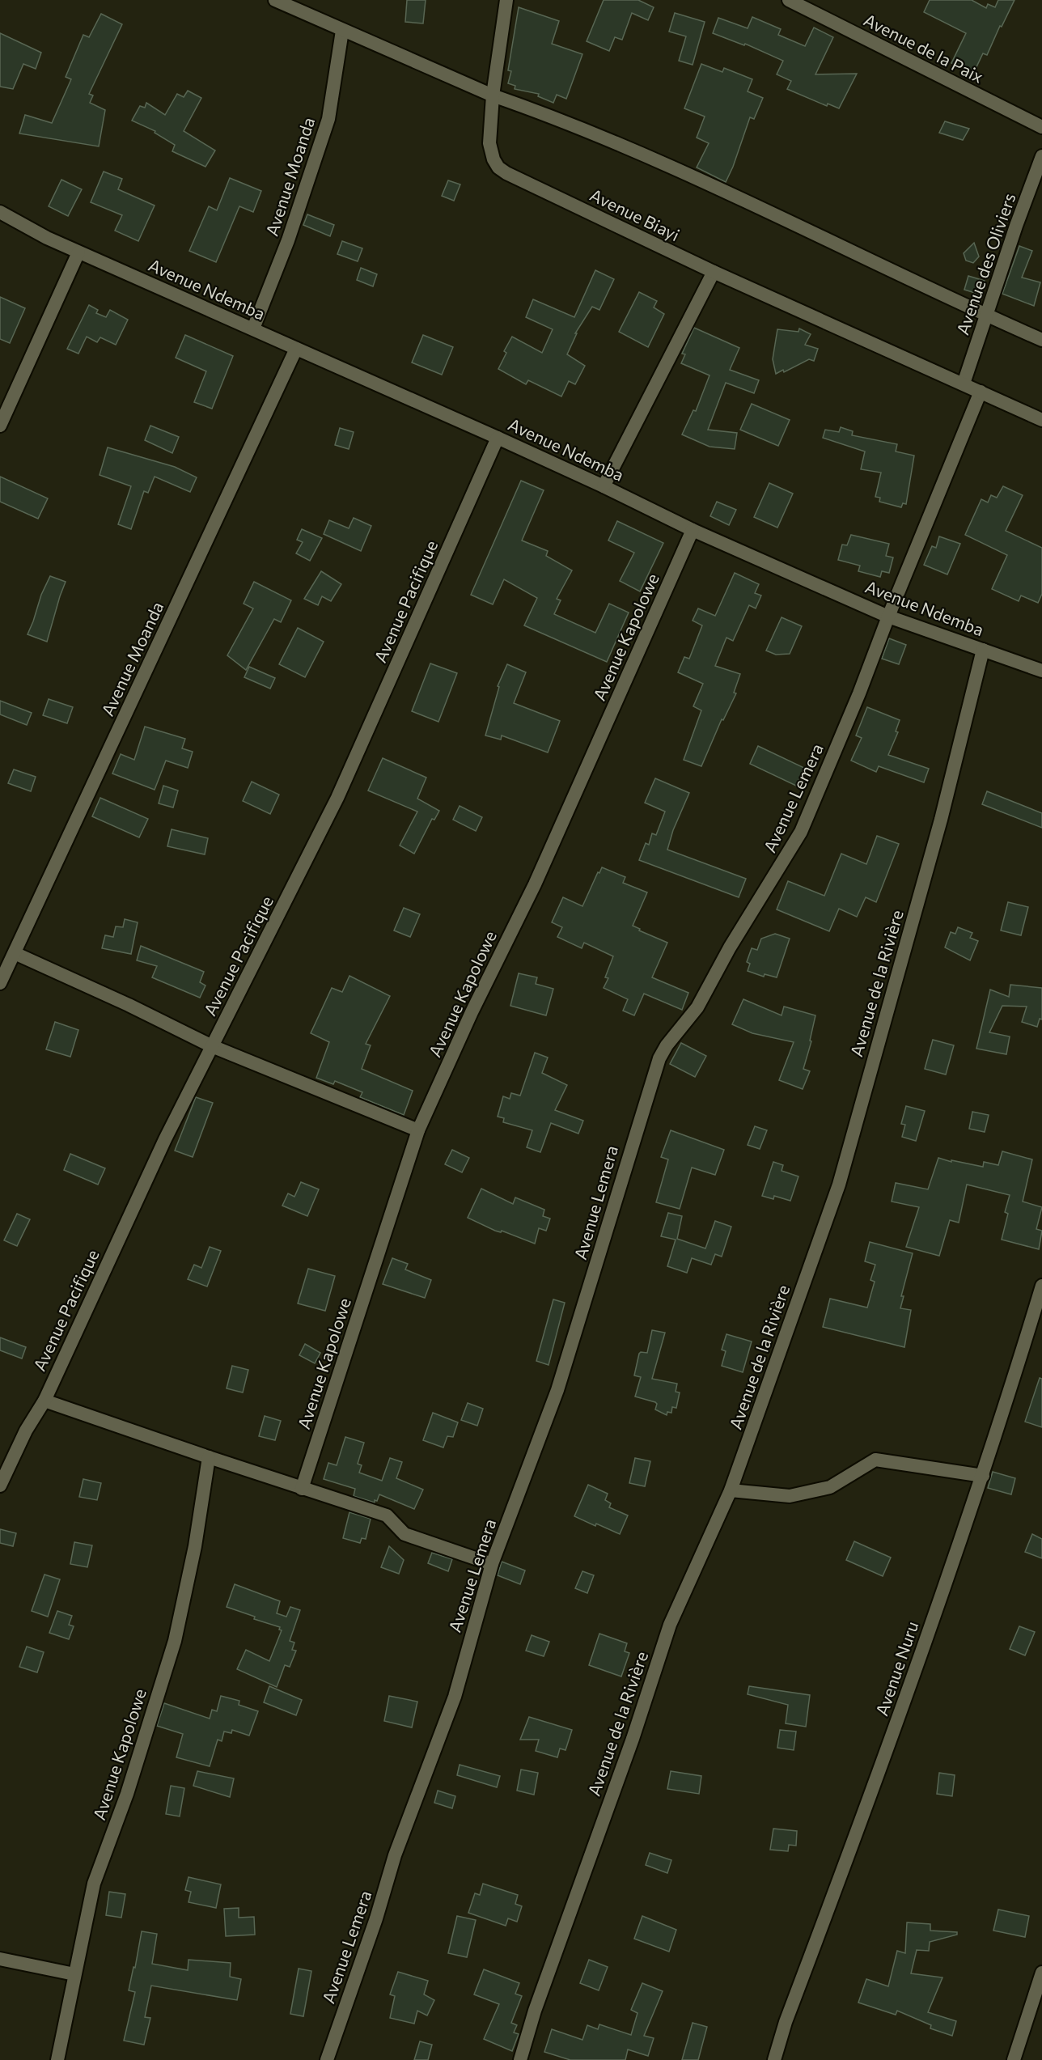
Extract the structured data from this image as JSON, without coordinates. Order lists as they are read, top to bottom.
{
  "streets": {
    "street": [
      "Avenue de la Paix",
      "Avenue Moanda",
      "Avenue Biayi",
      "Avenue des Oliviers",
      "Avenue Ndemba",
      "Avenue Pacifique",
      "Avenue Kapolowe",
      "Avenue Lemera",
      "Avenue de la Rivière",
      "Avenue Nuru"
    ]
  },
  "crossings": [
    ["Avenue Moanda", "Avenue Ndemba"],
    ["Avenue Biayi", "Avenue des Oliviers"],
    ["Avenue Biayi", "Avenue Lemera"],
    ["Avenue Ndemba", "Avenue Pacifique"],
    ["Avenue Ndemba", "Avenue Kapolowe"],
    ["Avenue Ndemba", "Avenue Lemera"],
    ["Avenue Ndemba", "Avenue de la Rivière"]
  ]
}
